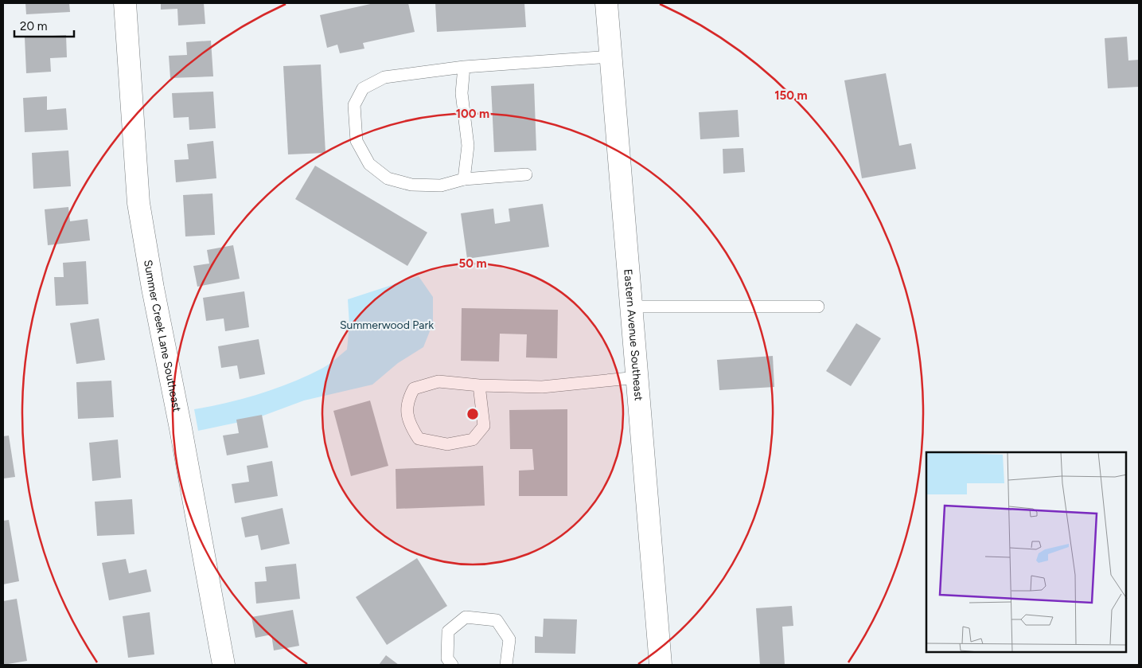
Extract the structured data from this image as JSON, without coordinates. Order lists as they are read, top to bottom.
{
  "streets": {
    "street": ["Eastern Avenue Southeast", "Summer Creek Lane Southeast"]
  },
  "parks": ["Summerwood Park"],
  "scale_bar": "20 m",
  "rings": ["150 m", "100 m", "50 m"]
}
